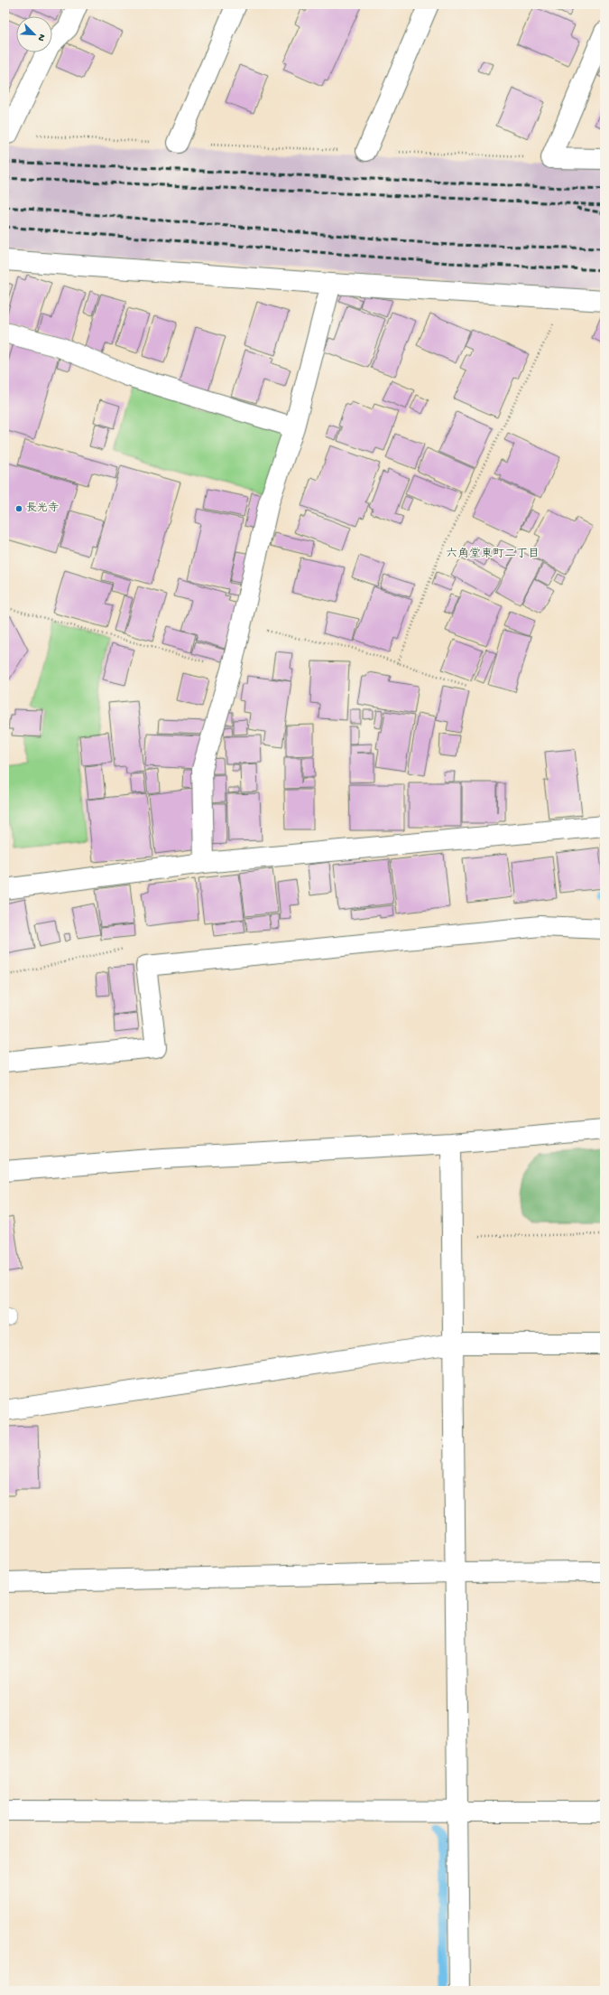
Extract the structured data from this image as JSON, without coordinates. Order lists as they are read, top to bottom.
{
  "districts": ["六角堂東町二丁目"],
  "places": ["長光寺"],
  "north": "bottom right"
}
